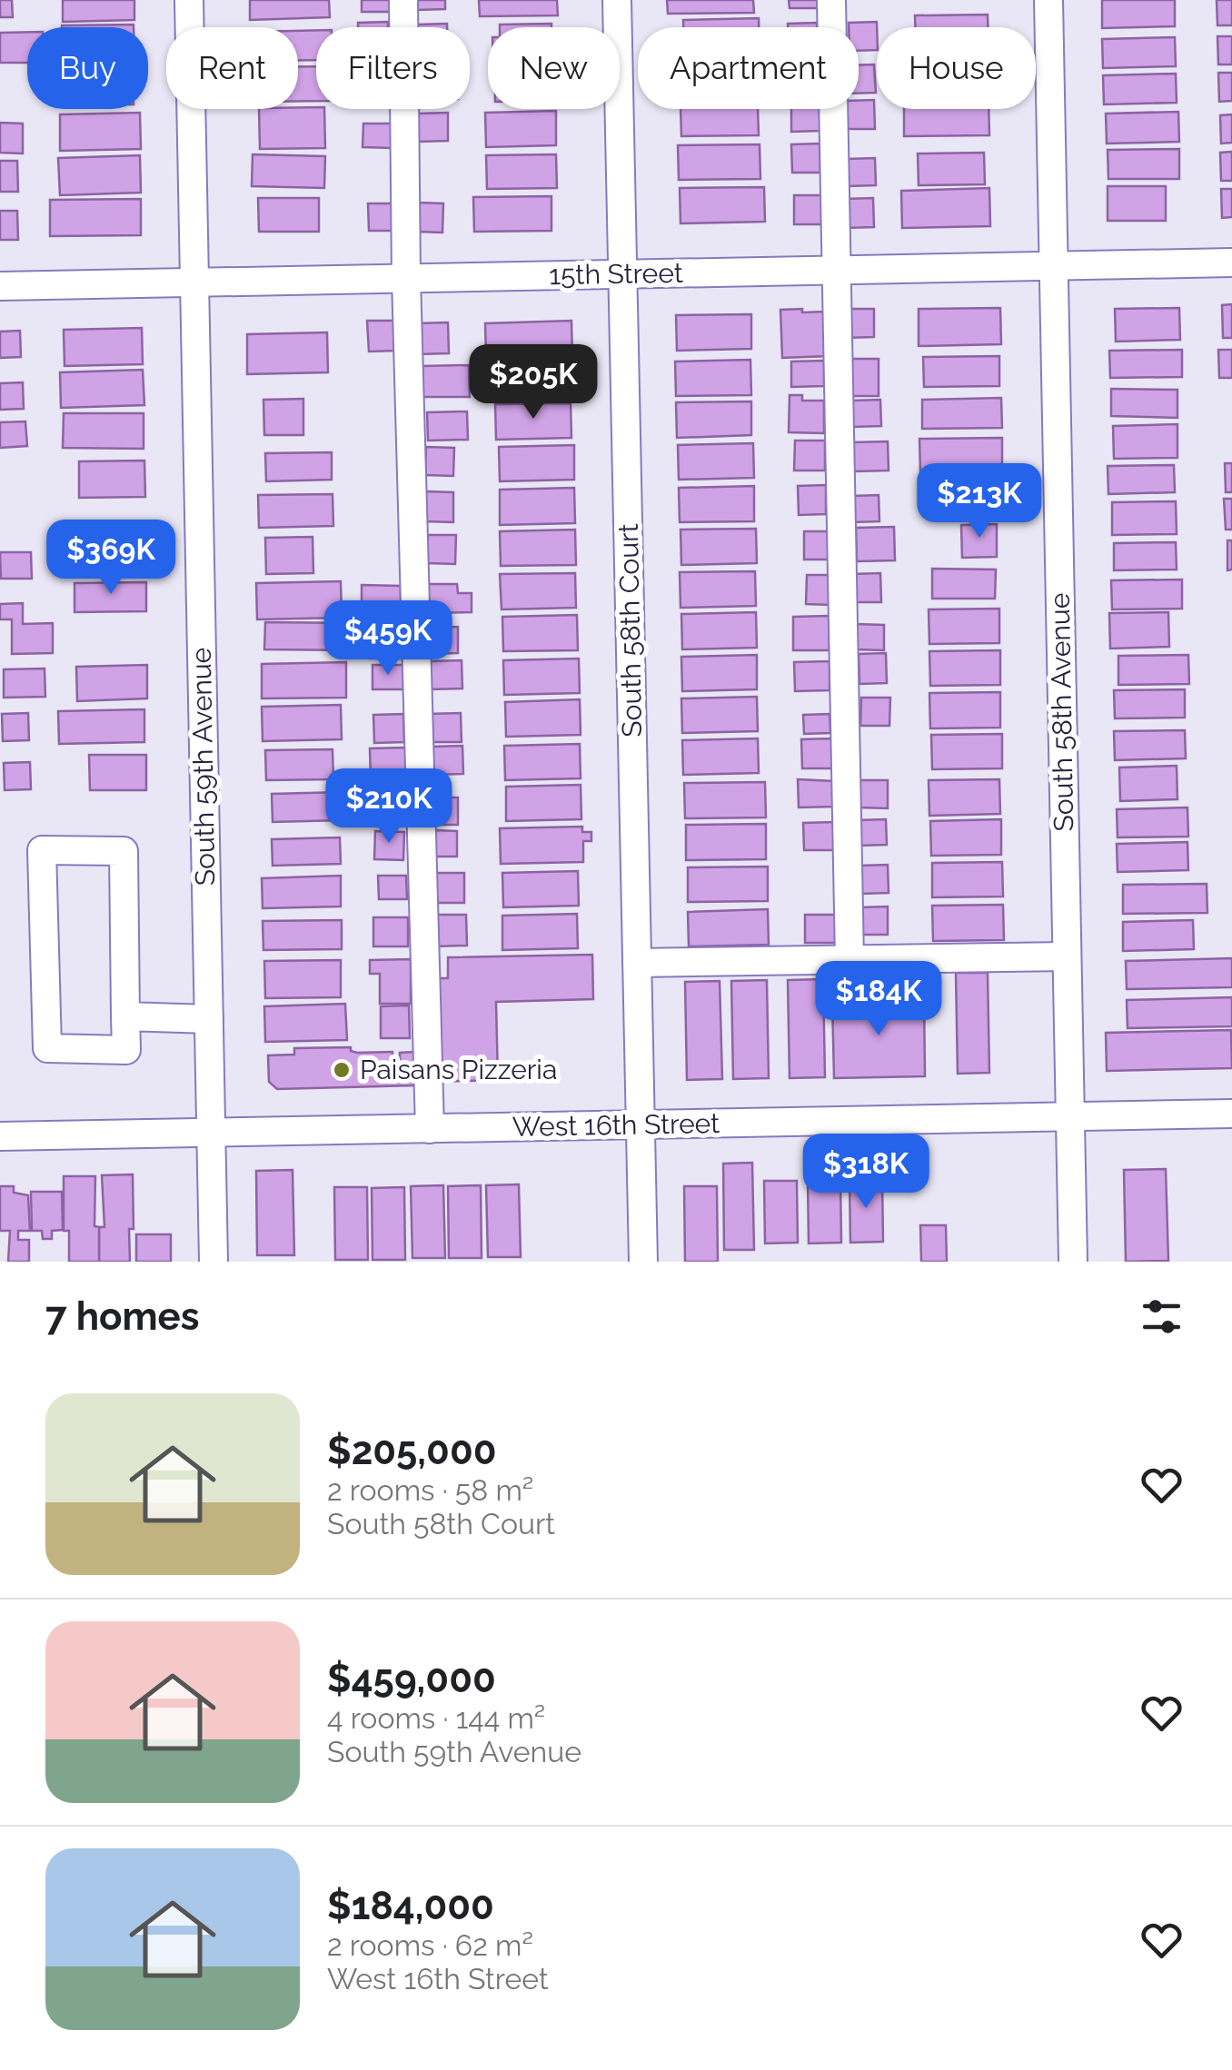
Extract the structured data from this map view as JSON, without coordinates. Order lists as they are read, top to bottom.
{
  "streets": {
    "street": [
      "15th Street",
      "South 58th Court",
      "South 58th Avenue",
      "South 59th Avenue",
      "West 16th Street"
    ]
  },
  "crossings": [
    ["15th Street", "South 58th Court"],
    ["15th Street", "South 58th Avenue"],
    ["15th Street", "South 59th Avenue"],
    ["South 58th Court", "West 16th Street"],
    ["South 58th Avenue", "West 16th Street"],
    ["South 59th Avenue", "West 16th Street"]
  ],
  "places": ["Paisans Pizzeria"],
  "page": {
    "chip": [
      "Buy",
      "Rent",
      "Filters",
      "New",
      "Apartment",
      "House"
    ],
    "price": [
      "$205K",
      "$213K",
      "$369K",
      "$459K",
      "$210K",
      "$184K",
      "$318K"
    ],
    "heading": "7 homes",
    "list": [
      {
        "name": "$205,000",
        "note": "2 rooms · 58 m² · South 58th Court"
      },
      {
        "name": "$459,000",
        "note": "4 rooms · 144 m² · South 59th Avenue"
      },
      {
        "name": "$184,000",
        "note": "2 rooms · 62 m² · West 16th Street"
      }
    ]
  }
}
